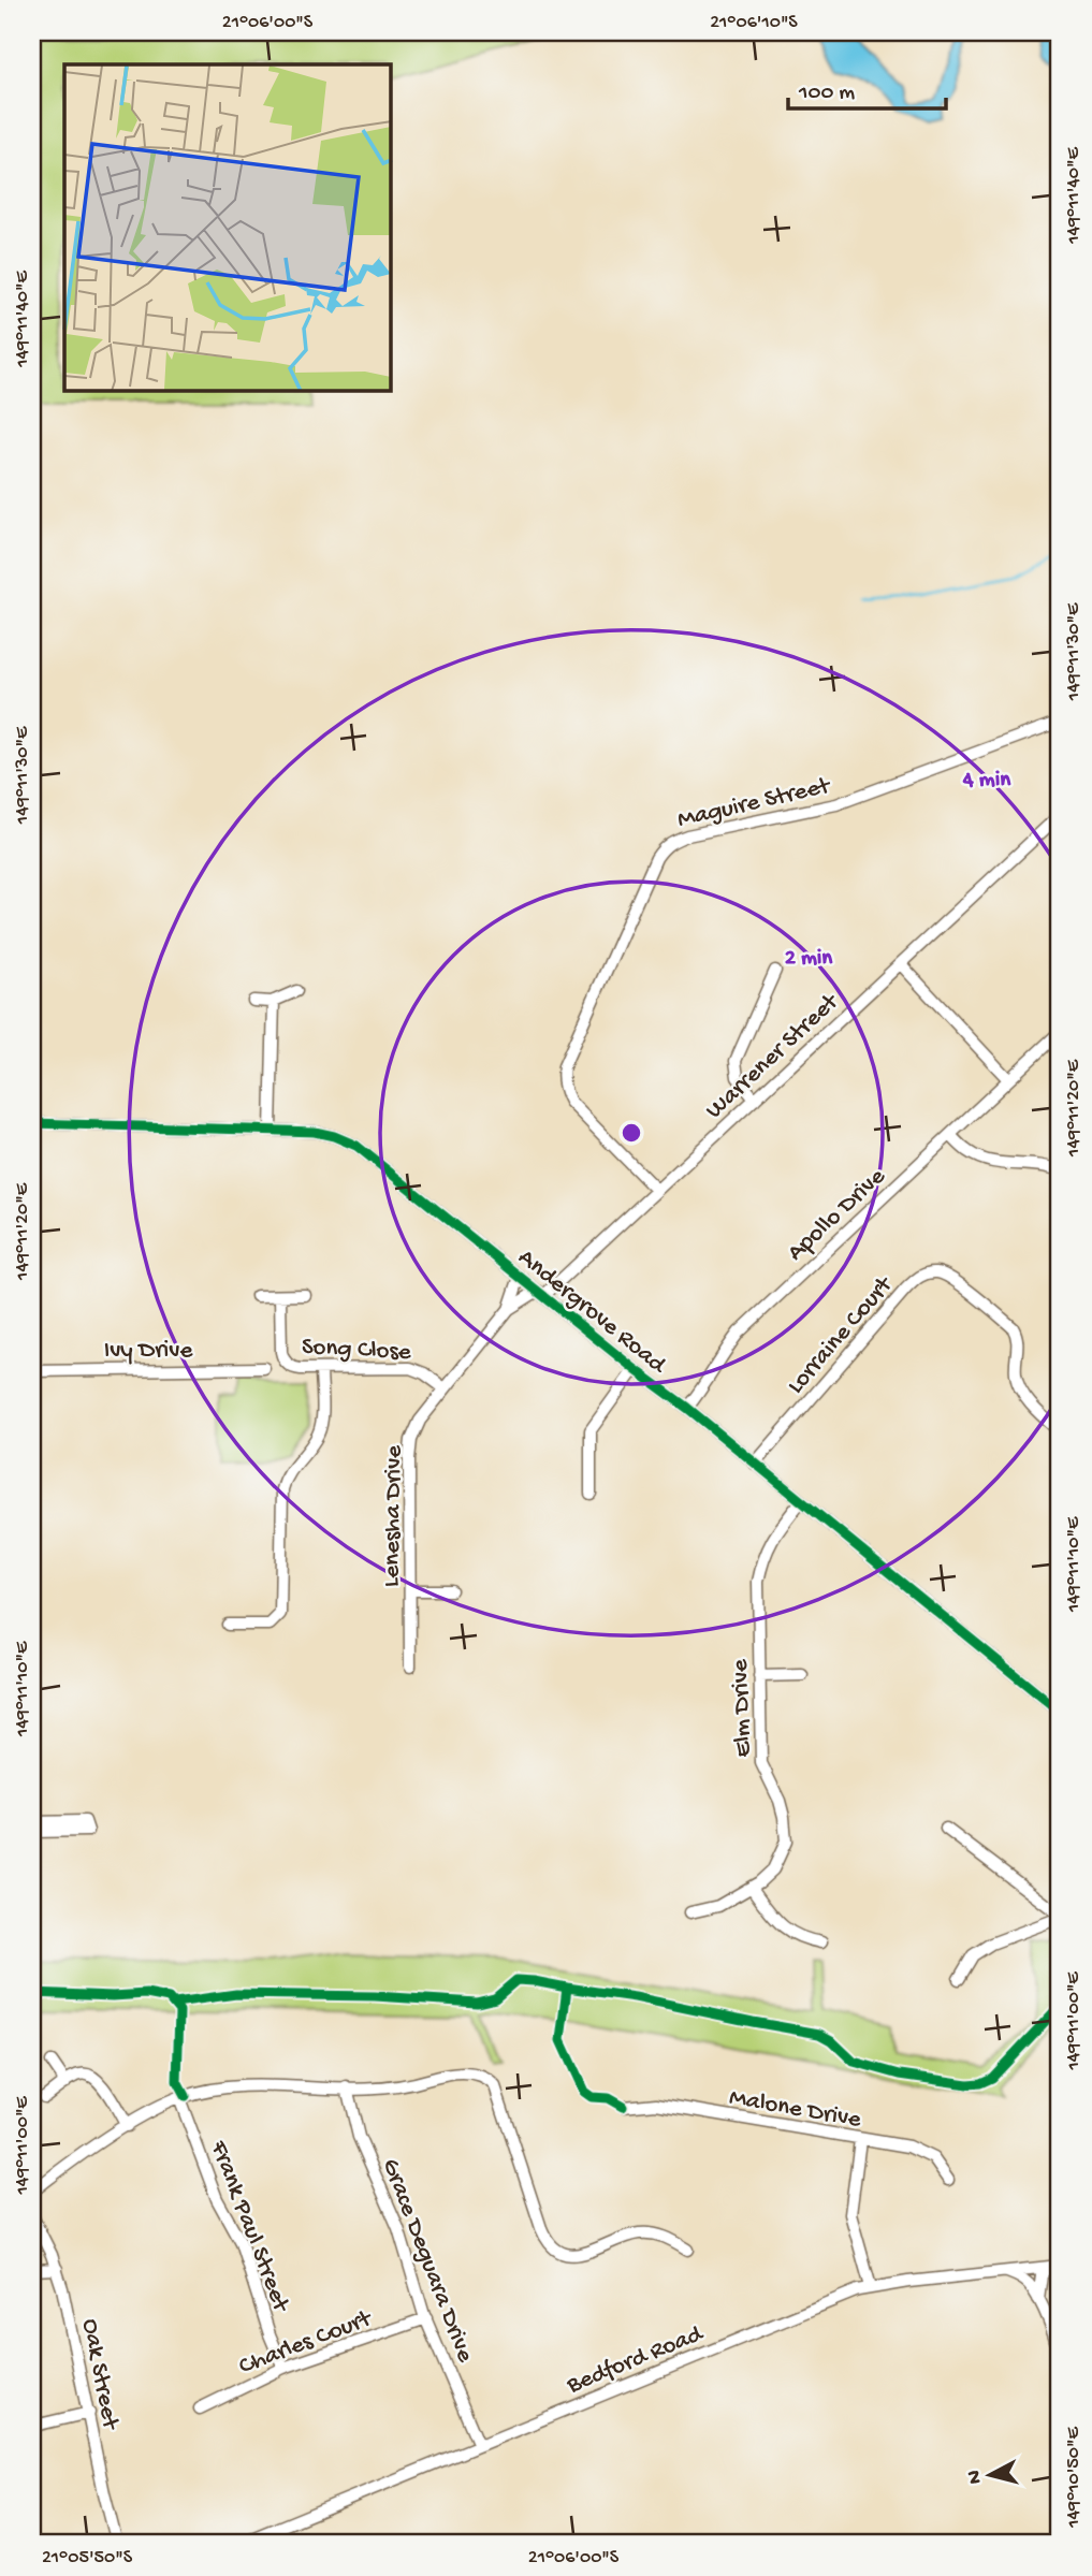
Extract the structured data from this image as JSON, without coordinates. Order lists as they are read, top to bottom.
{
  "streets": {
    "street": [
      "Maguire Street",
      "Warrener Street",
      "Apollo Drive",
      "Andergrove Road",
      "Lorraine Court",
      "Song Close",
      "Ivy Drive",
      "Lenesha Drive",
      "Elm Drive",
      "Malone Drive",
      "Frank Paul Street",
      "Grace Deguara Drive",
      "Charles Court",
      "Bedford Road",
      "Oak Street"
    ]
  },
  "crossings": [
    ["Maguire Street", "Warrener Street"],
    ["Warrener Street", "Andergrove Road"],
    ["Warrener Street", "Lenesha Drive"],
    ["Apollo Drive", "Andergrove Road"],
    ["Andergrove Road", "Lorraine Court"],
    ["Andergrove Road", "Lenesha Drive"],
    ["Andergrove Road", "Elm Drive"],
    ["Song Close", "Lenesha Drive"],
    ["Frank Paul Street", "Charles Court"],
    ["Grace Deguara Drive", "Charles Court"],
    ["Grace Deguara Drive", "Bedford Road"]
  ],
  "scale_bar": "100 m",
  "north": "left",
  "coordinates": [
    "21°06'00\"S",
    "21°06'10\"S",
    "149°11'40\"E",
    "149°11'30\"E",
    "149°11'20\"E",
    "149°11'10\"E",
    "149°11'00\"E",
    "149°10'50\"E",
    "21°05'50\"S"
  ],
  "rings": ["4 min", "2 min"]
}
